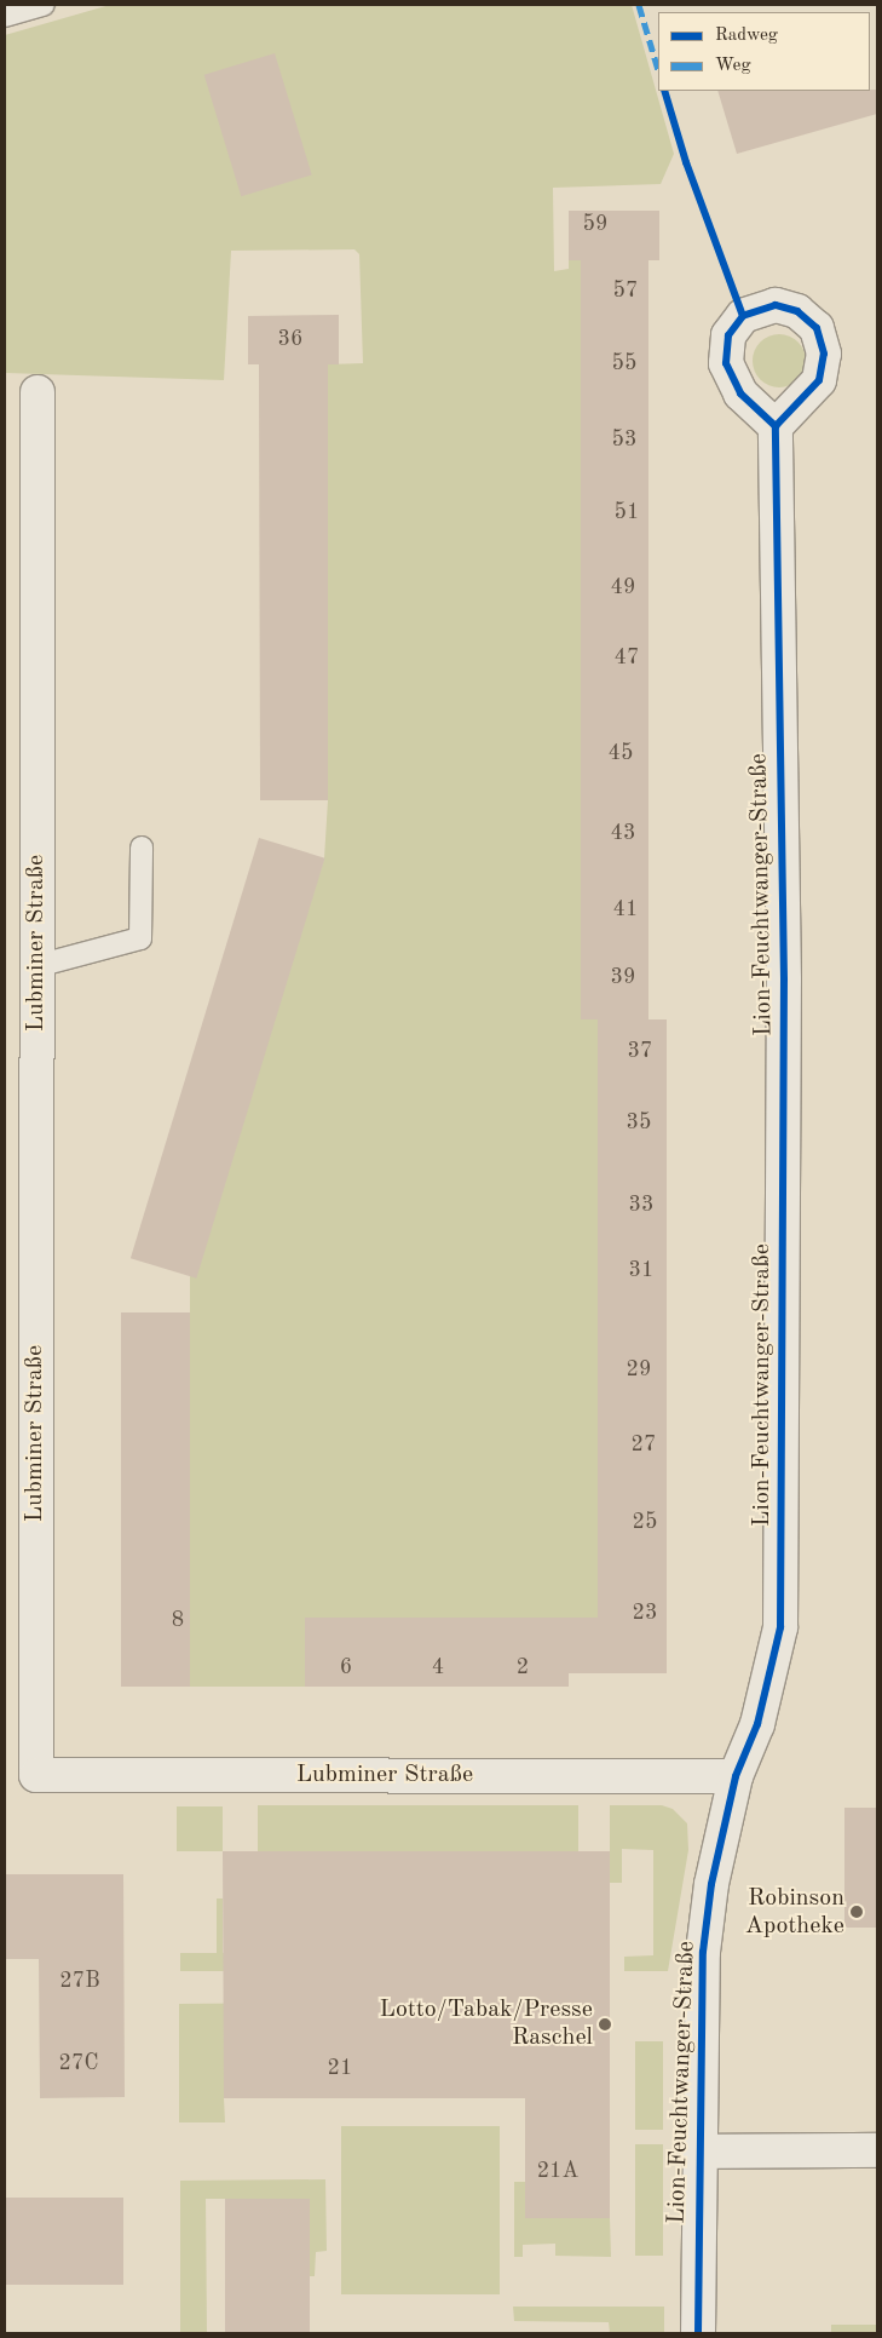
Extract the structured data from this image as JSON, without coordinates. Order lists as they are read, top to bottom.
{
  "streets": {
    "street": ["Lion-Feuchtwanger-Straße", "Lubminer Straße"]
  },
  "crossings": [
    ["Lion-Feuchtwanger-Straße", "Lubminer Straße"]
  ],
  "places": ["Robinson Apotheke", "Lotto/Tabak/Presse Raschel"],
  "house_numbers": [
    "59",
    "57",
    "36",
    "55",
    "53",
    "51",
    "49",
    "47",
    "45",
    "43",
    "41",
    "39",
    "37",
    "35",
    "33",
    "31",
    "29",
    "27",
    "25",
    "23",
    "8",
    "6",
    "4",
    "2",
    "27B",
    "27C",
    "21",
    "21A"
  ],
  "legend": ["Radweg", "Weg"]
}
